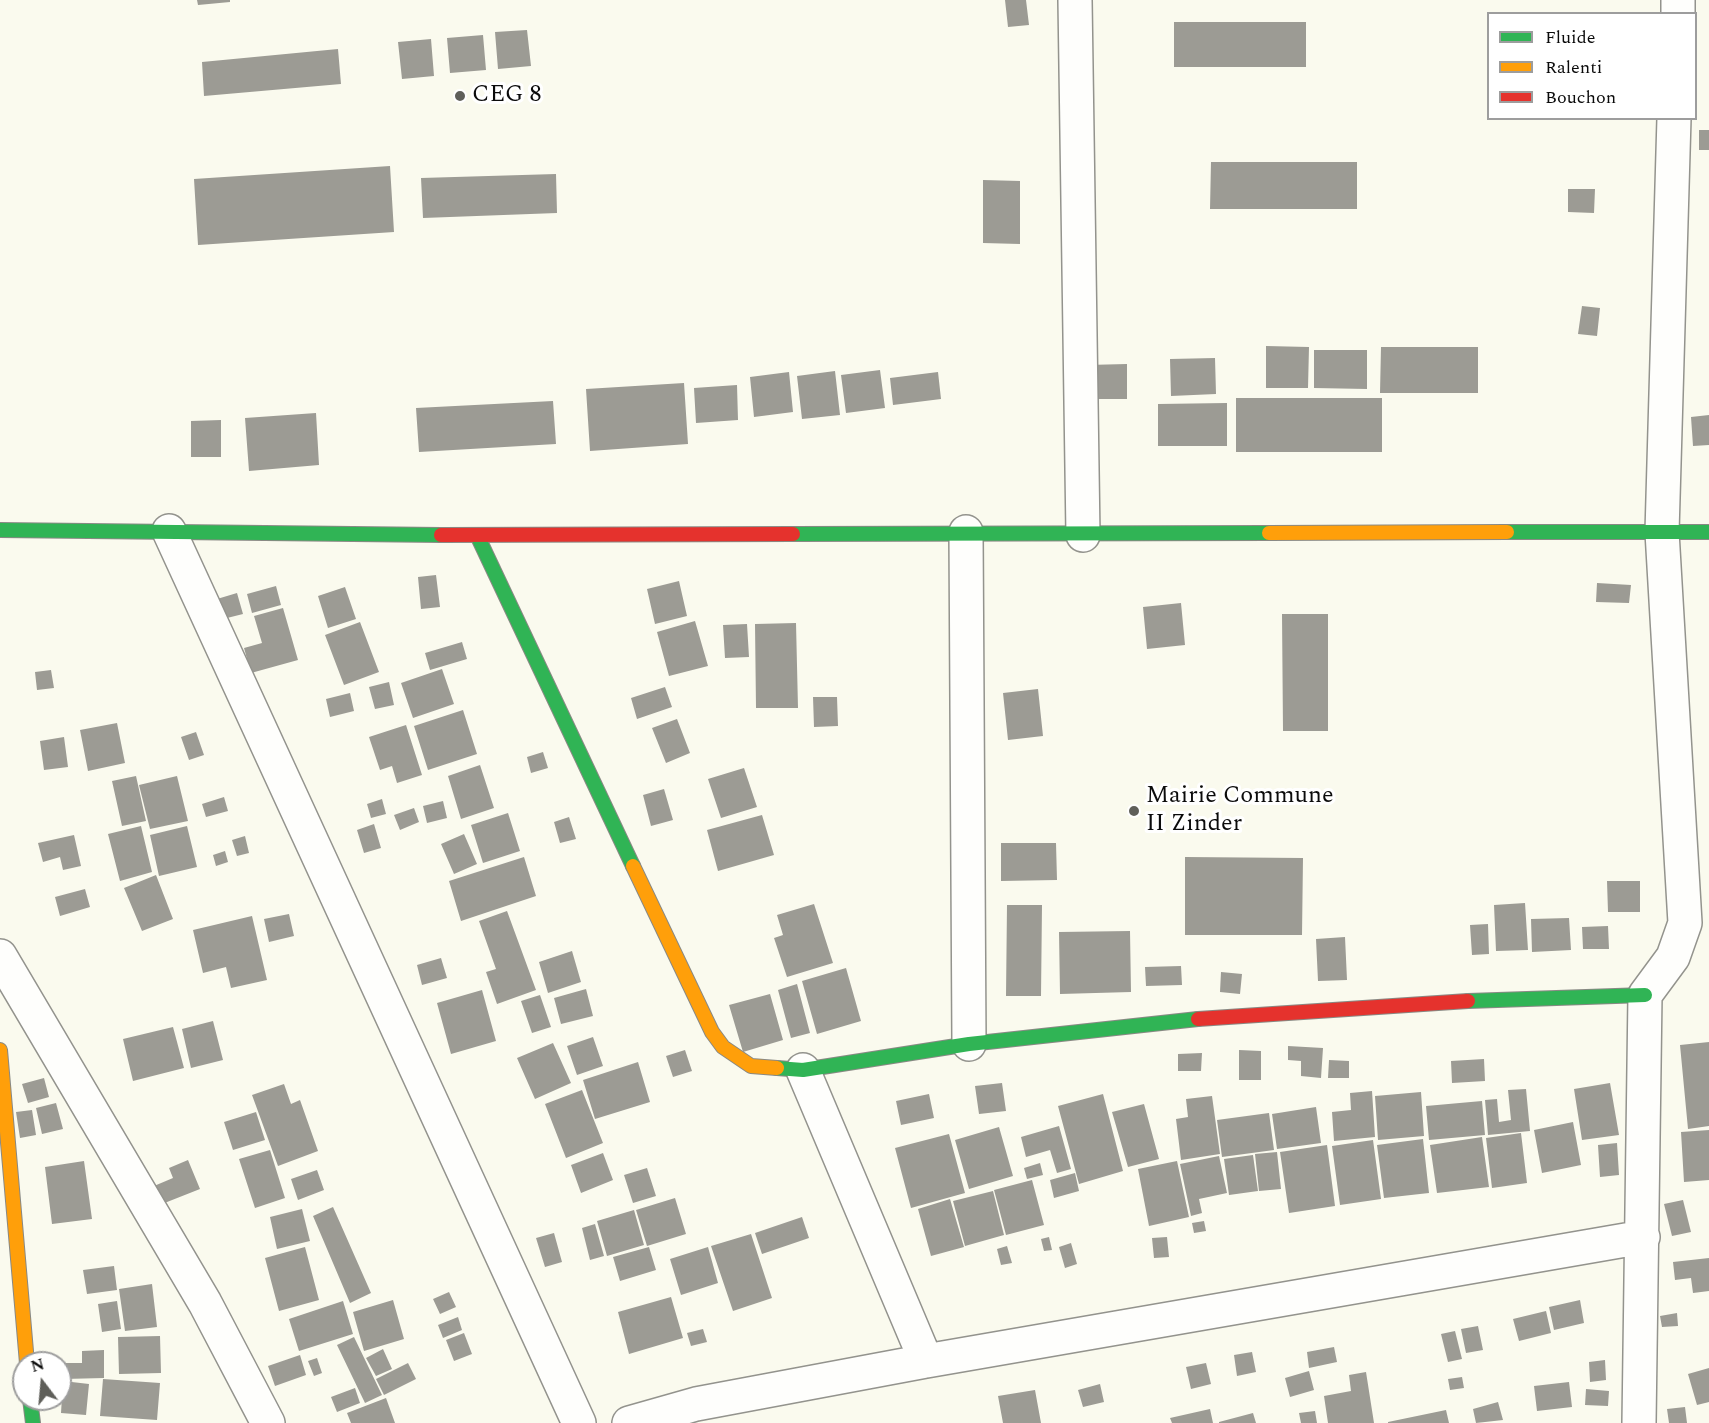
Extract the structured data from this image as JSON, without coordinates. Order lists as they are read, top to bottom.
{
  "places": ["CEG 8", "Mairie Commune II Zinder"],
  "legend": ["Fluide", "Ralenti", "Bouchon"],
  "north": "top"
}
